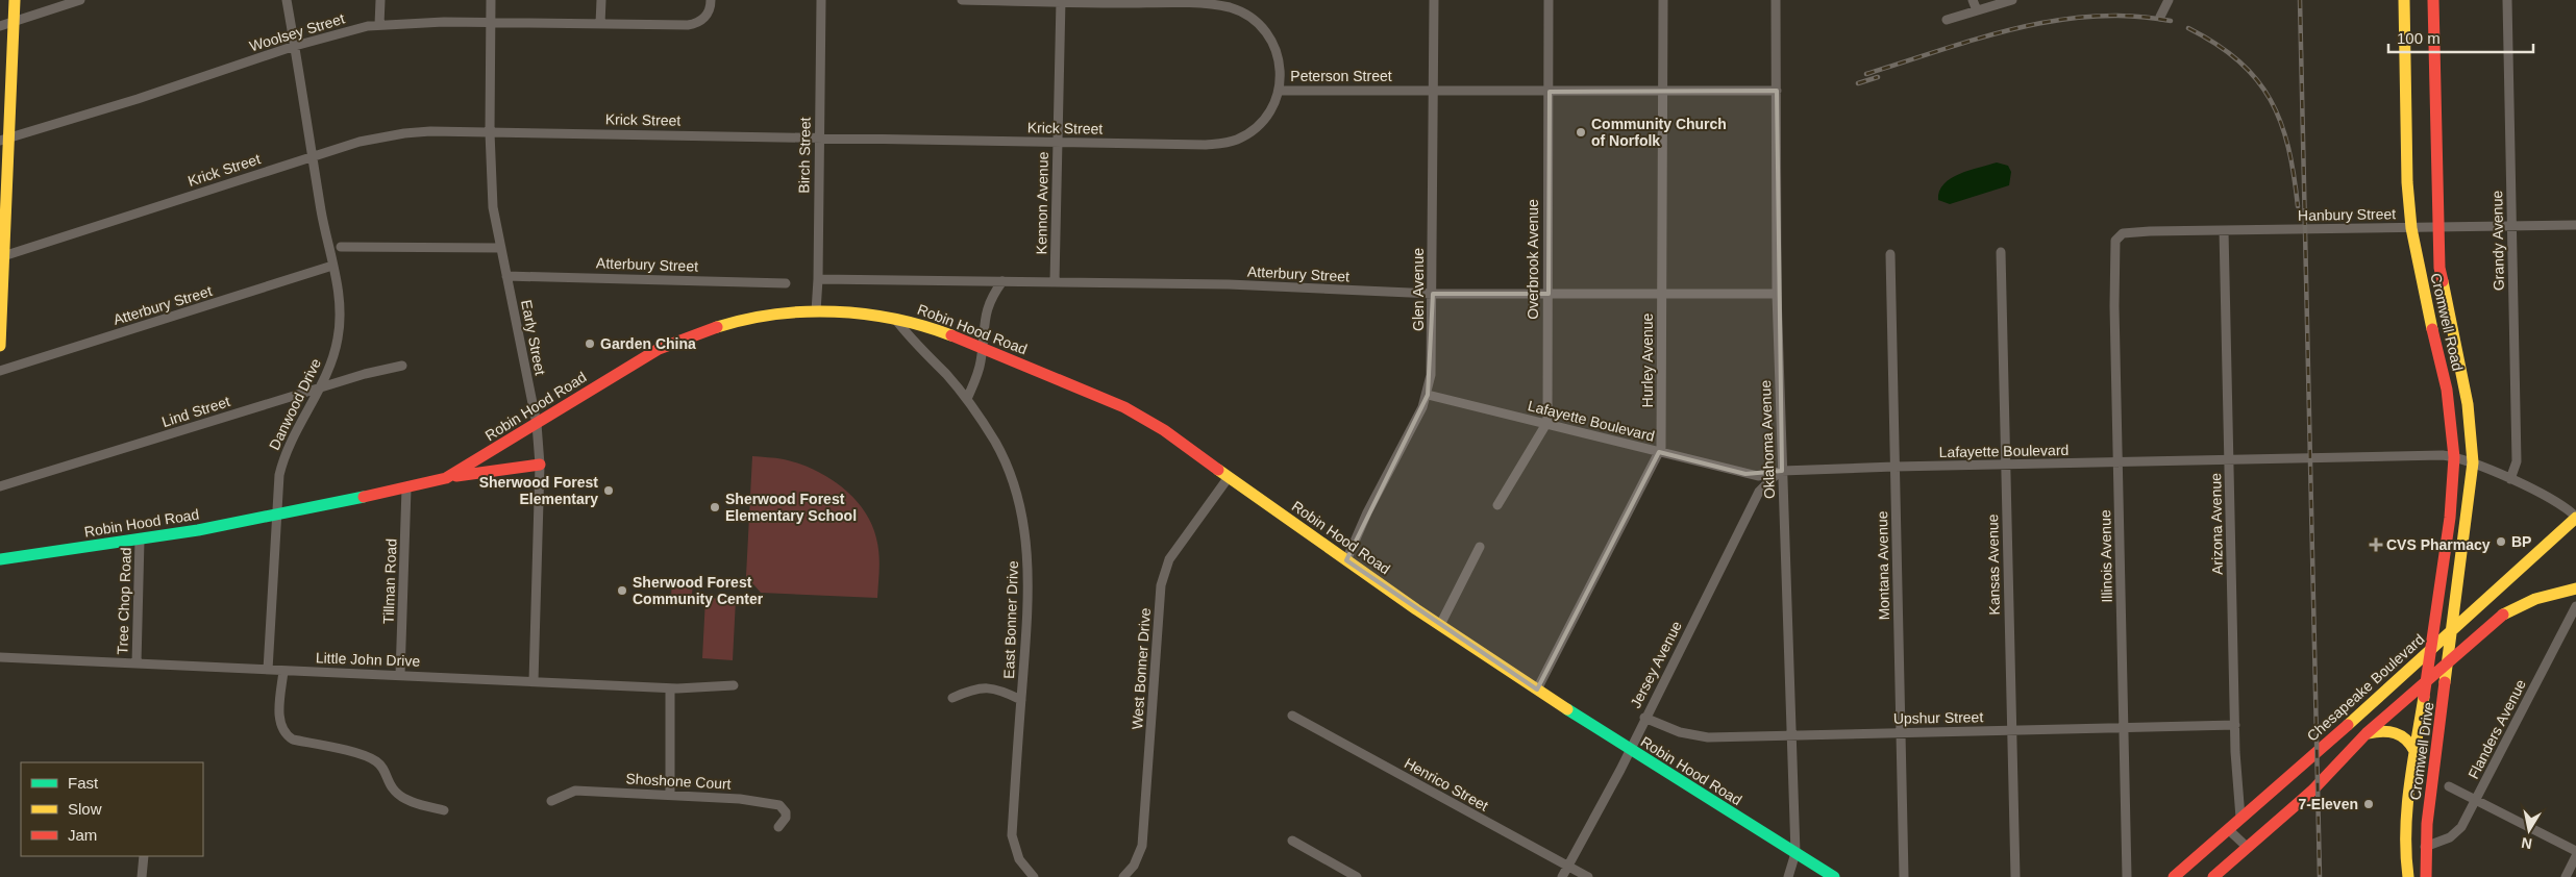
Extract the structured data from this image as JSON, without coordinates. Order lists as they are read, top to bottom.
{
  "streets": {
    "street": [
      "Woolsey Street",
      "Peterson Street",
      "Krick Street",
      "Birch Street",
      "Kennon Avenue",
      "Hanbury Street",
      "Grandy Avenue",
      "Overbrook Avenue",
      "Atterbury Street",
      "Glen Avenue",
      "Cromwell Road",
      "Robin Hood Road",
      "Early Street",
      "Hurley Avenue",
      "Danwood Drive",
      "Lind Street",
      "Lafayette Boulevard",
      "Oklahoma Avenue",
      "Arizona Avenue",
      "Illinois Avenue",
      "Kansas Avenue",
      "Montana Avenue",
      "Tillman Road",
      "Tree Chop Road",
      "East Bonner Drive",
      "Little John Drive",
      "Jersey Avenue",
      "West Bonner Drive",
      "Chesapeake Boulevard",
      "Upshur Street",
      "Flanders Avenue",
      "Cromwell Drive",
      "Shoshone Court",
      "Henrico Street"
    ]
  },
  "crossings": [
    ["Woolsey Street", "Early Street"],
    ["Woolsey Street", "Danwood Drive"],
    ["Peterson Street", "Krick Street"],
    ["Peterson Street", "Kennon Avenue"],
    ["Peterson Street", "Overbrook Avenue"],
    ["Peterson Street", "Glen Avenue"],
    ["Peterson Street", "Hurley Avenue"],
    ["Peterson Street", "Oklahoma Avenue"],
    ["Krick Street", "Birch Street"],
    ["Krick Street", "Kennon Avenue"],
    ["Krick Street", "Early Street"],
    ["Krick Street", "Danwood Drive"],
    ["Birch Street", "Atterbury Street"],
    ["Birch Street", "Robin Hood Road"],
    ["Kennon Avenue", "Atterbury Street"],
    ["Hanbury Street", "Grandy Avenue"],
    ["Hanbury Street", "Cromwell Road"],
    ["Hanbury Street", "Arizona Avenue"],
    ["Hanbury Street", "Illinois Avenue"],
    ["Grandy Avenue", "Lafayette Boulevard"],
    ["Overbrook Avenue", "Atterbury Street"],
    ["Overbrook Avenue", "Lafayette Boulevard"],
    ["Atterbury Street", "Glen Avenue"],
    ["Atterbury Street", "Early Street"],
    ["Atterbury Street", "Hurley Avenue"],
    ["Atterbury Street", "Danwood Drive"],
    ["Atterbury Street", "Oklahoma Avenue"],
    ["Glen Avenue", "Robin Hood Road"],
    ["Glen Avenue", "Lafayette Boulevard"],
    ["Cromwell Road", "Lafayette Boulevard"],
    ["Cromwell Road", "Chesapeake Boulevard"],
    ["Cromwell Road", "Cromwell Drive"],
    ["Robin Hood Road", "Early Street"],
    ["Robin Hood Road", "Hurley Avenue"],
    ["Robin Hood Road", "Danwood Drive"],
    ["Robin Hood Road", "Oklahoma Avenue"],
    ["Robin Hood Road", "Tillman Road"],
    ["Robin Hood Road", "Tree Chop Road"],
    ["Robin Hood Road", "East Bonner Drive"],
    ["Robin Hood Road", "Jersey Avenue"],
    ["Robin Hood Road", "West Bonner Drive"],
    ["Early Street", "Little John Drive"],
    ["Hurley Avenue", "Lafayette Boulevard"],
    ["Danwood Drive", "Lind Street"],
    ["Danwood Drive", "Little John Drive"],
    ["Lafayette Boulevard", "Oklahoma Avenue"],
    ["Lafayette Boulevard", "Arizona Avenue"],
    ["Lafayette Boulevard", "Illinois Avenue"],
    ["Lafayette Boulevard", "Kansas Avenue"],
    ["Lafayette Boulevard", "Montana Avenue"],
    ["Lafayette Boulevard", "Jersey Avenue"],
    ["Lafayette Boulevard", "Chesapeake Boulevard"],
    ["Oklahoma Avenue", "Jersey Avenue"],
    ["Oklahoma Avenue", "Upshur Street"],
    ["Arizona Avenue", "Chesapeake Boulevard"],
    ["Arizona Avenue", "Upshur Street"],
    ["Illinois Avenue", "Upshur Street"],
    ["Kansas Avenue", "Upshur Street"],
    ["Montana Avenue", "Upshur Street"],
    ["Tillman Road", "Little John Drive"],
    ["Tree Chop Road", "Little John Drive"],
    ["Jersey Avenue", "Upshur Street"],
    ["Jersey Avenue", "Henrico Street"],
    ["Chesapeake Boulevard", "Cromwell Drive"],
    ["Flanders Avenue", "Cromwell Drive"]
  ],
  "places": {
    "other": [
      "Community Church of Norfolk",
      "Garden China",
      "Sherwood Forest Elementary",
      "Sherwood Forest Elementary School",
      "BP",
      "Sherwood Forest Community Center",
      "7-Eleven"
    ],
    "health": ["CVS Pharmacy"]
  },
  "legend": ["Fast", "Slow", "Jam"],
  "scale_bar": "100 m",
  "north": "bottom"
}
